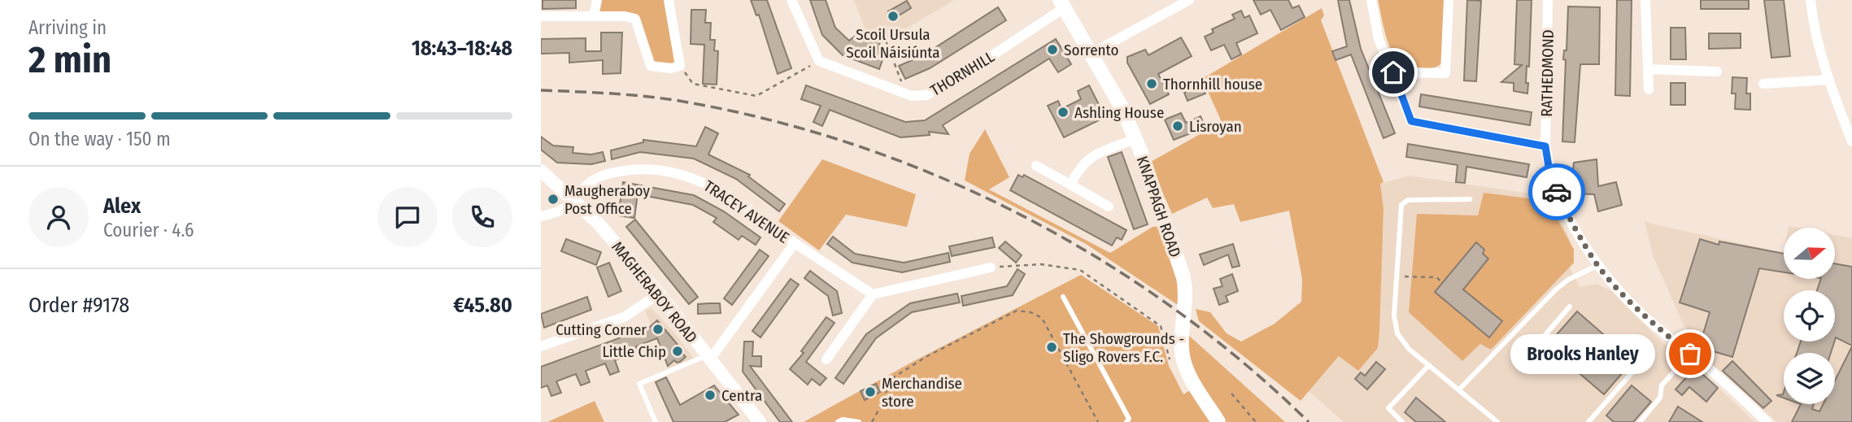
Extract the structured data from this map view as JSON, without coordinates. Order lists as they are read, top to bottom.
{
  "streets": {
    "main road": ["KNAPPAGH ROAD"],
    "street": [
      "THORNHILL",
      "RATHEDMOND",
      "TRACEY AVENUE",
      "MAGHERABOY ROAD"
    ]
  },
  "crossings": [
    ["THORNHILL", "KNAPPAGH ROAD"],
    ["TRACEY AVENUE", "MAGHERABOY ROAD"]
  ],
  "places": [
    "Scoil Ursula Scoil Náisiúnta",
    "Sorrento",
    "Thornhill house",
    "Ashling House",
    "Lisroyan",
    "Maugheraboy Post Office",
    "Cutting Corner",
    "The Showgrounds - Sligo Rovers F.C.",
    "Little Chip",
    "Brooks Hanley",
    "Merchandise store",
    "Centra"
  ],
  "north": "right",
  "page": {
    "heading": ["2 min", "Arriving in", "18:43–18:48"],
    "panel": [
      "Alex",
      "Courier · 4.6",
      "Order #9178",
      "€45.80"
    ],
    "bar": "On the way · 150 m",
    "bubble": "Brooks Hanley"
  }
}
